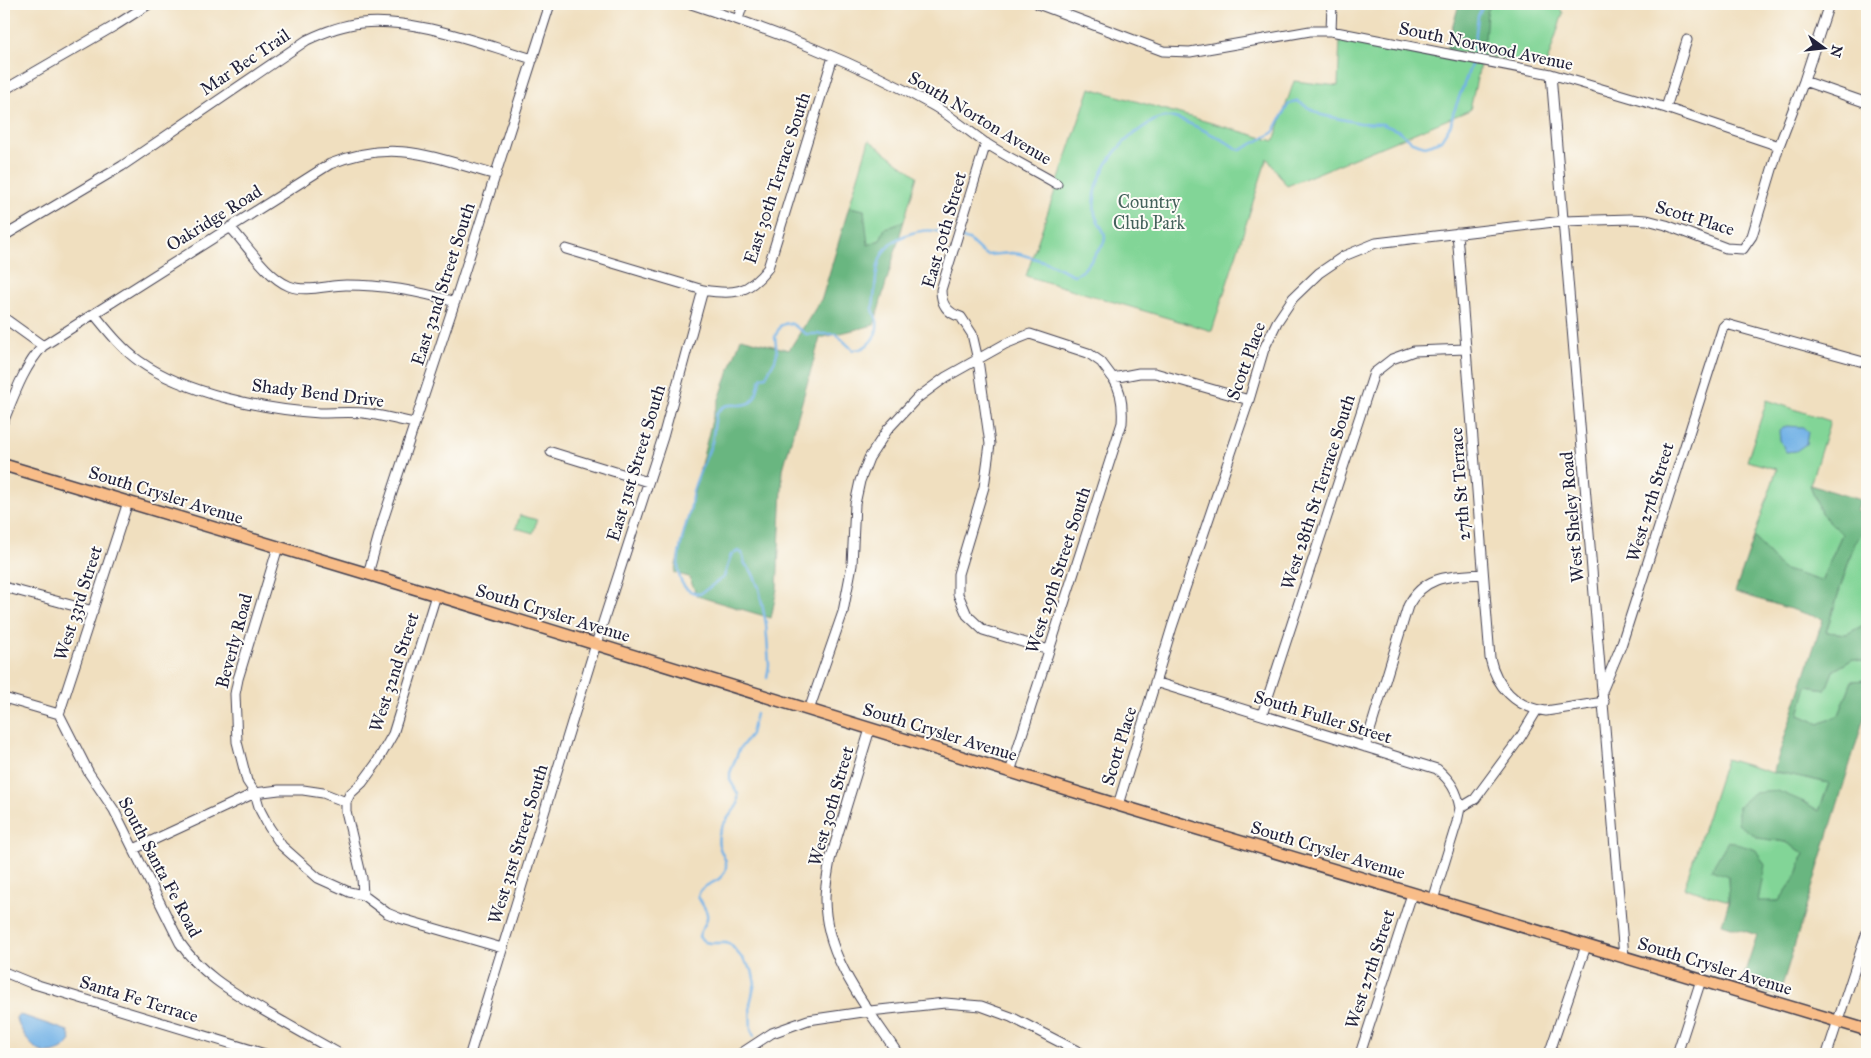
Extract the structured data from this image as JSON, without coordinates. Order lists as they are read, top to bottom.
{
  "streets": {
    "main road": ["South Crysler Avenue"],
    "street": [
      "South Norwood Avenue",
      "Mar Bec Trail",
      "South Norton Avenue",
      "East 30th Terrace South",
      "Oakridge Road",
      "Scott Place",
      "East 30th Street",
      "East 32nd Street South",
      "Shady Bend Drive",
      "East 31st Street South",
      "27th St Terrace",
      "West 28th St Terrace South",
      "West 27th Street",
      "West Sheley Road",
      "West 29th Street South",
      "West 33rd Street",
      "Beverly Road",
      "West 32nd Street",
      "South Fuller Street",
      "West 30th Street",
      "West 31st Street South",
      "South Santa Fe Road",
      "Santa Fe Terrace"
    ]
  },
  "crossings": [
    ["South Norwood Avenue", "Scott Place"],
    ["South Norwood Avenue", "West Sheley Road"],
    ["Mar Bec Trail", "East 32nd Street South"],
    ["South Norton Avenue", "East 30th Terrace South"],
    ["South Norton Avenue", "East 30th Street"],
    ["East 30th Terrace South", "East 31st Street South"],
    ["Oakridge Road", "East 32nd Street South"],
    ["Oakridge Road", "Shady Bend Drive"],
    ["Scott Place", "27th St Terrace"],
    ["Scott Place", "South Crysler Avenue"],
    ["Scott Place", "West Sheley Road"],
    ["Scott Place", "South Fuller Street"],
    ["East 32nd Street South", "Shady Bend Drive"],
    ["East 32nd Street South", "South Crysler Avenue"],
    ["East 31st Street South", "South Crysler Avenue"],
    ["East 31st Street South", "West 31st Street South"],
    ["27th St Terrace", "West 28th St Terrace South"],
    ["West 28th St Terrace South", "South Fuller Street"],
    ["South Crysler Avenue", "West 27th Street"],
    ["South Crysler Avenue", "West Sheley Road"],
    ["South Crysler Avenue", "West 29th Street South"],
    ["South Crysler Avenue", "West 33rd Street"],
    ["South Crysler Avenue", "Beverly Road"],
    ["South Crysler Avenue", "West 32nd Street"],
    ["South Crysler Avenue", "West 30th Street"],
    ["South Crysler Avenue", "West 31st Street South"],
    ["West 27th Street", "West Sheley Road"],
    ["West 33rd Street", "South Santa Fe Road"],
    ["Beverly Road", "West 31st Street South"]
  ],
  "parks": ["Country Club Park"],
  "north": "right"
}
